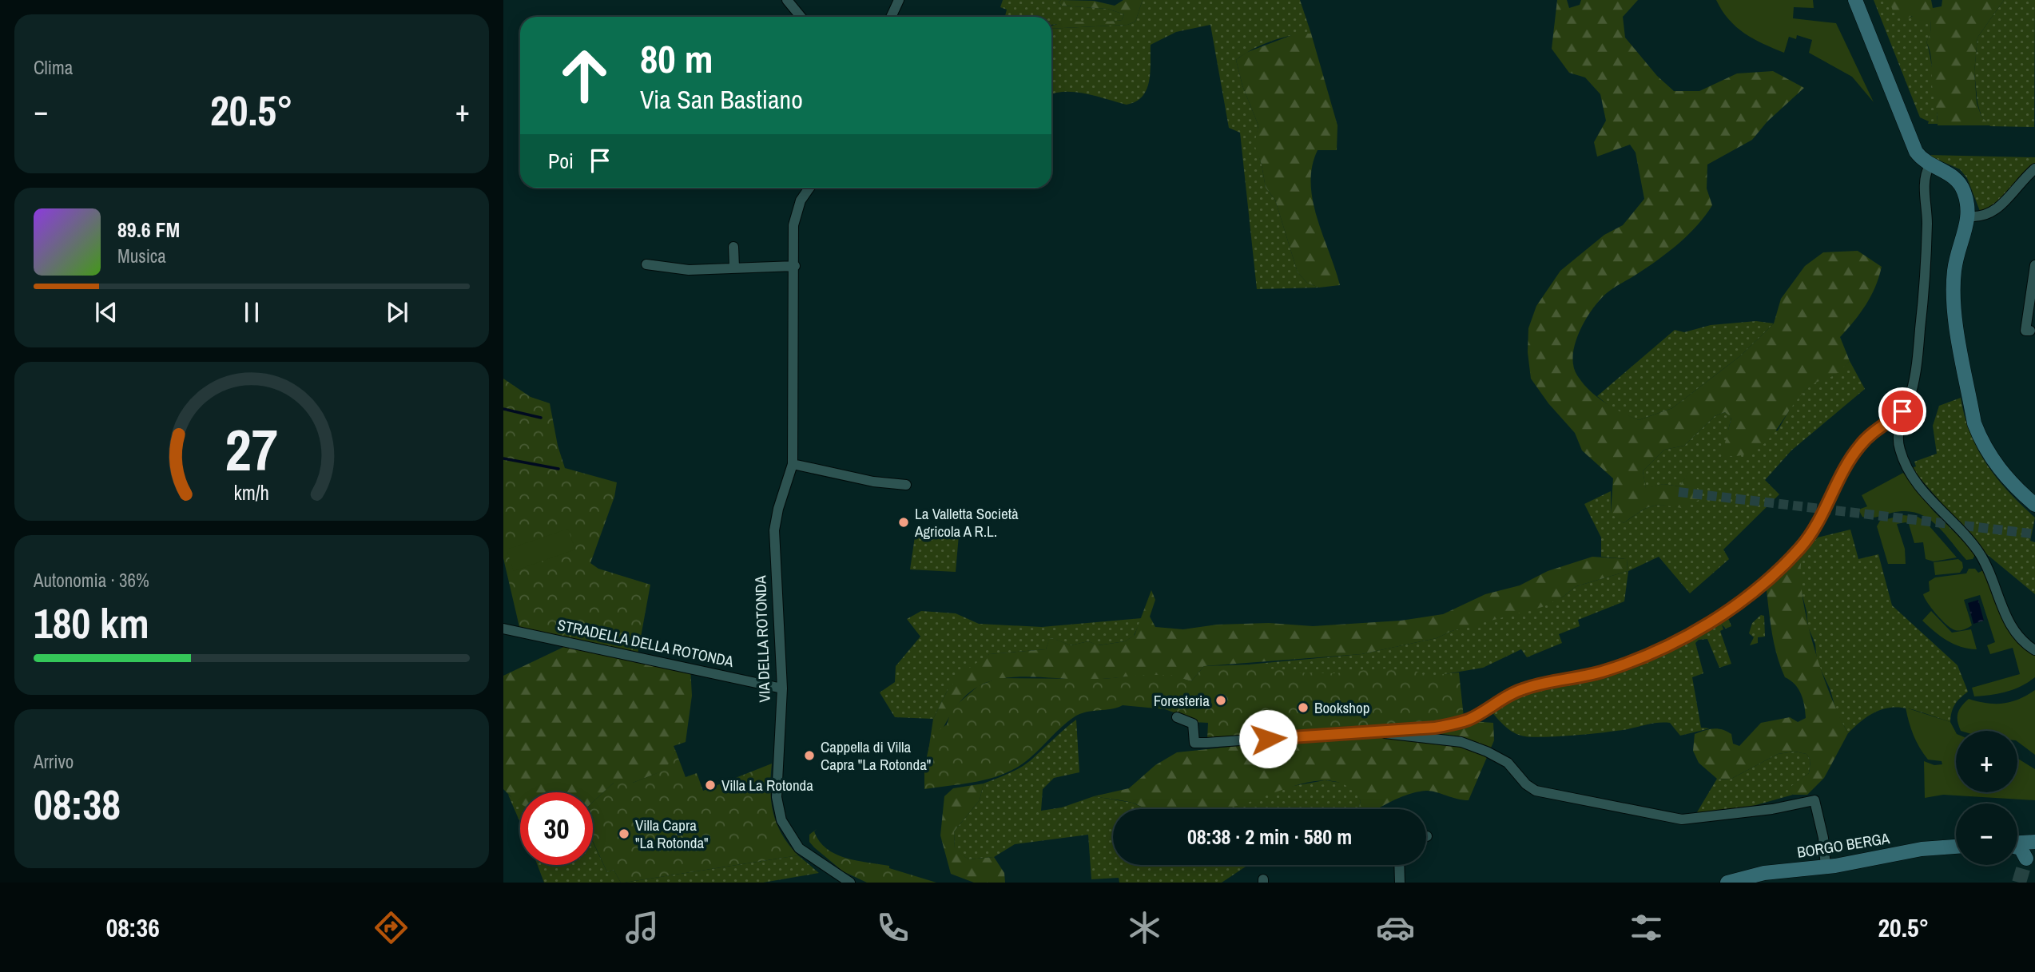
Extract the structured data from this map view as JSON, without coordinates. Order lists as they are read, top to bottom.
{
  "streets": {
    "main road": ["BORGO BERGA"],
    "street": ["VIA DELLA ROTONDA", "STRADELLA DELLA ROTONDA"]
  },
  "crossings": [
    ["VIA DELLA ROTONDA", "STRADELLA DELLA ROTONDA"]
  ],
  "places": [
    "La Valletta Società Agricola A R.L.",
    "Foresteria",
    "Bookshop",
    "Cappella di Villa Capra \"La Rotonda\"",
    "Villa La Rotonda",
    "Villa Capra \"La Rotonda\""
  ],
  "page": {
    "tile": [
      "Clima",
      ["Autonomia · 36%", "180 km"],
      ["Arrivo", "08:38"]
    ],
    "turn": ["80 m", "Via San Bastiano"],
    "heat": ["−", "20.5°", "+"],
    "then": "Poi",
    "song": ["89.6 FM", "Musica"],
    "map_buttons": ["+", "−"],
    "limit": "30",
    "trip": "08:38 · 2 min · 580 m",
    "tabs": ["08:36", "20.5°"],
    "gauge": ["27", "km/h"]
  }
}
